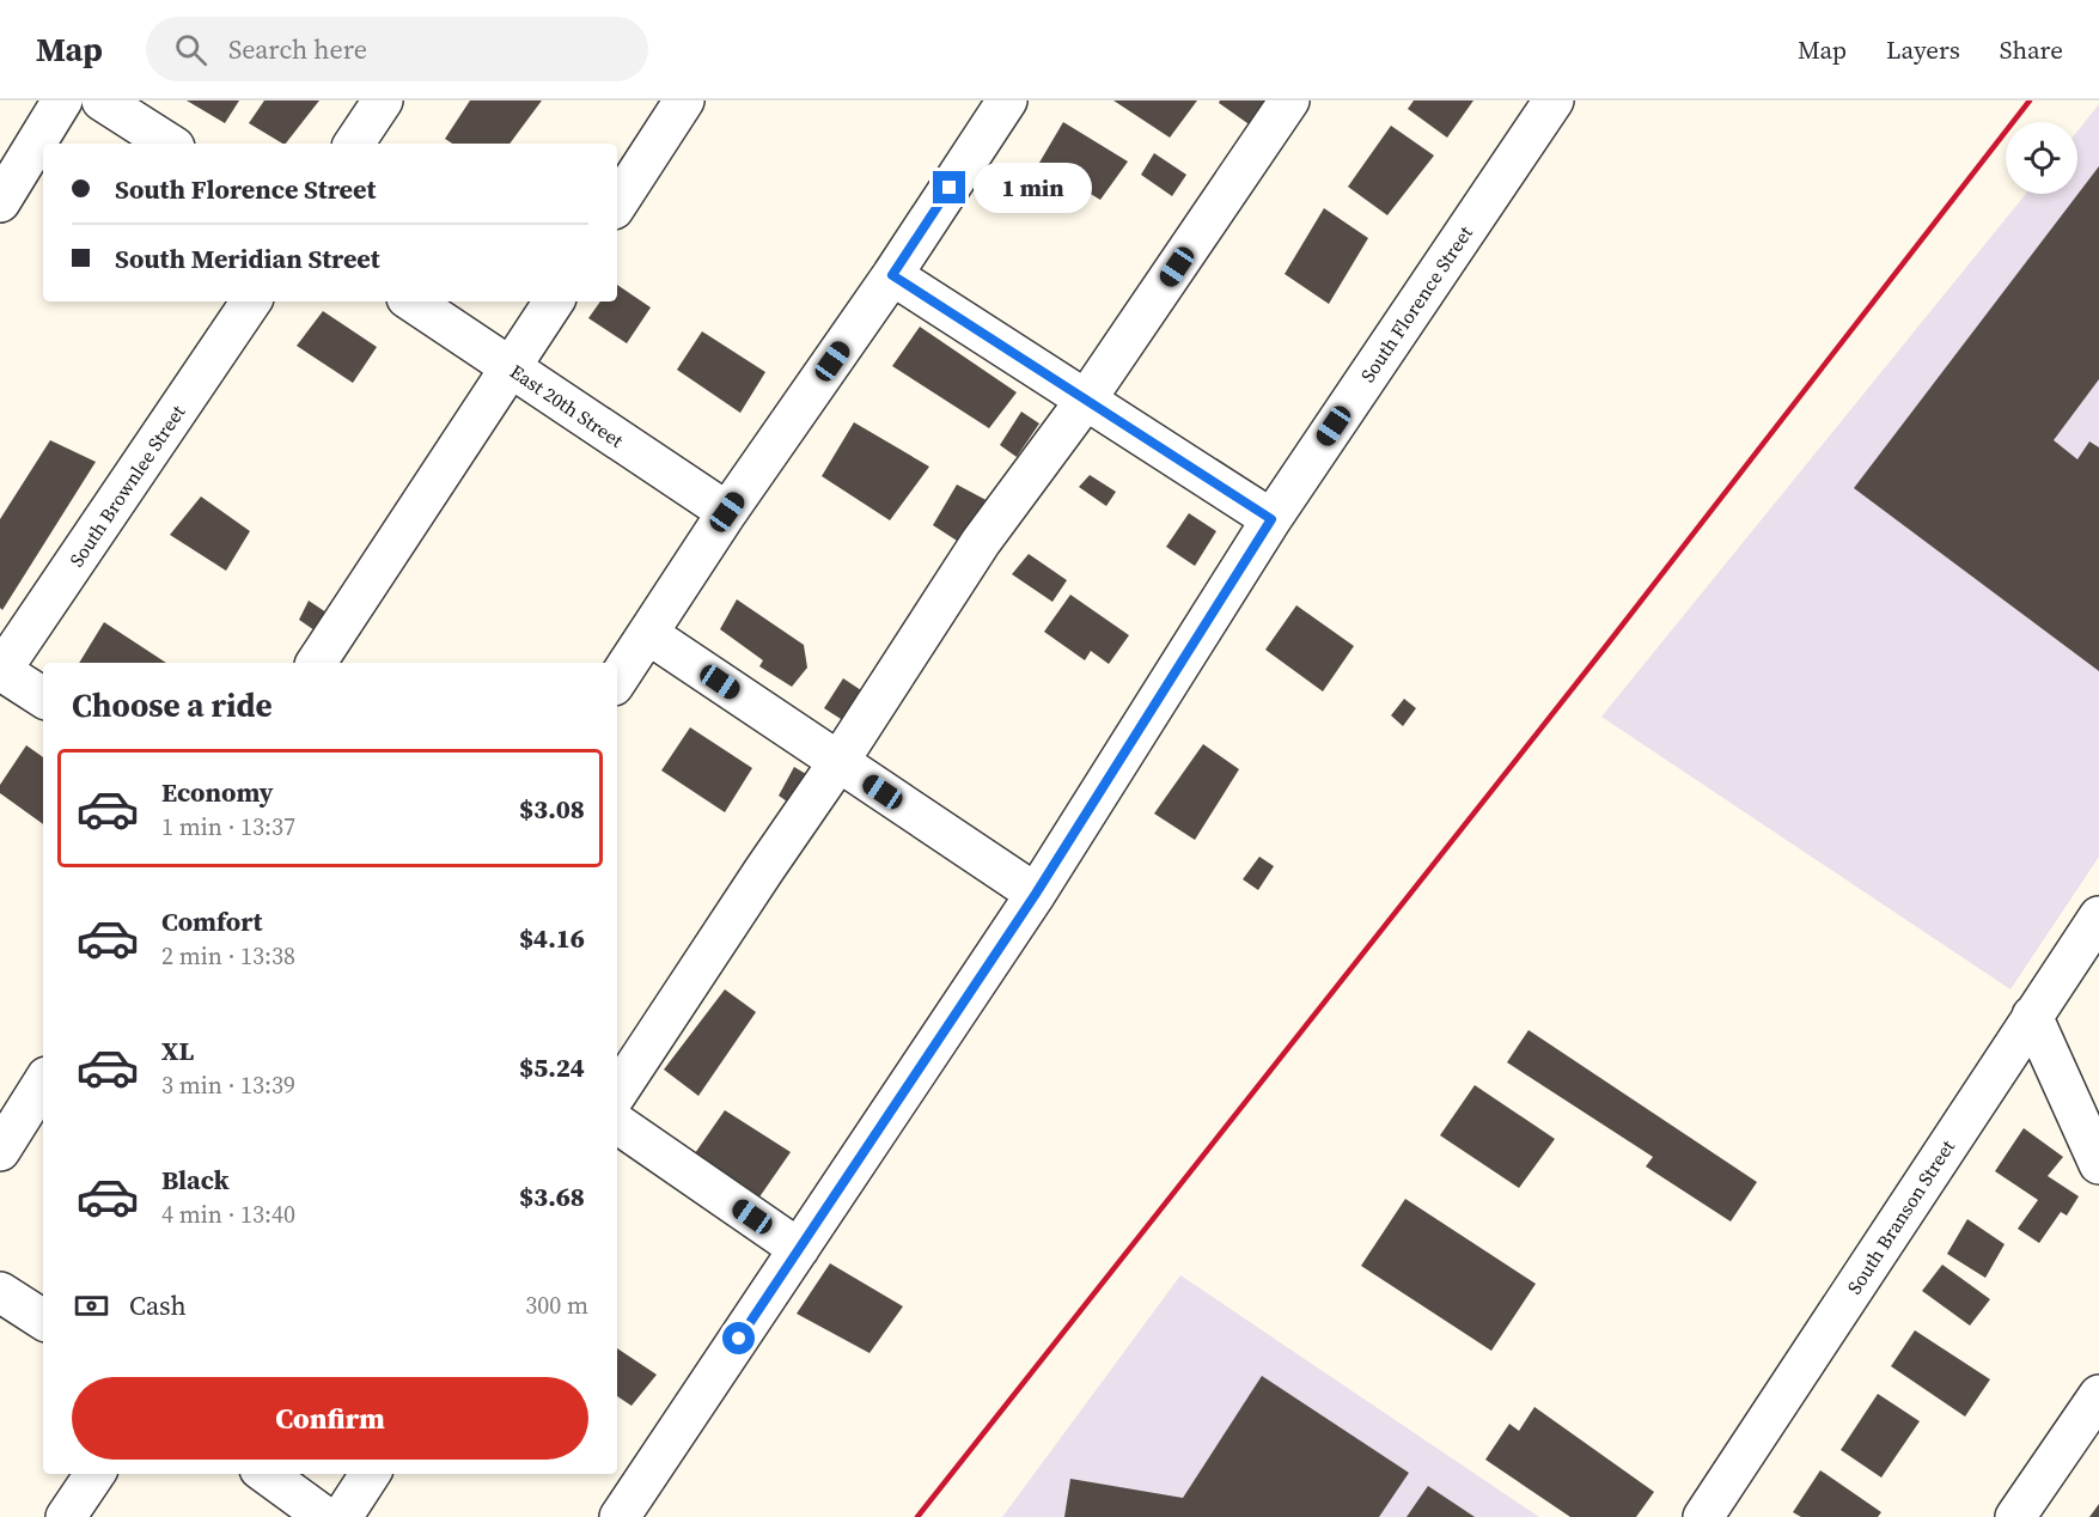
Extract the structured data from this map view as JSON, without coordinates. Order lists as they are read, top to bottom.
{
  "streets": {
    "street": [
      "South Florence Street",
      "East 20th Street",
      "South Brownlee Street",
      "South Branson Street"
    ]
  },
  "page": {
    "header": "Map",
    "search": "Search here",
    "nav": ["Map", "Layers", "Share"],
    "banner": ["South Florence Street", "South Meridian Street"],
    "bubble": "1 min",
    "heading": "Choose a ride",
    "list": [
      {
        "name": "Economy",
        "note": "1 min · 13:37",
        "value": "$3.08"
      },
      {
        "name": "Comfort",
        "note": "2 min · 13:38",
        "value": "$4.16"
      },
      {
        "name": "XL",
        "note": "3 min · 13:39",
        "value": "$5.24"
      },
      {
        "name": "Black",
        "note": "4 min · 13:40",
        "value": "$3.68"
      }
    ],
    "pay": ["Cash", "300 m"],
    "buttons": "Confirm"
  }
}
